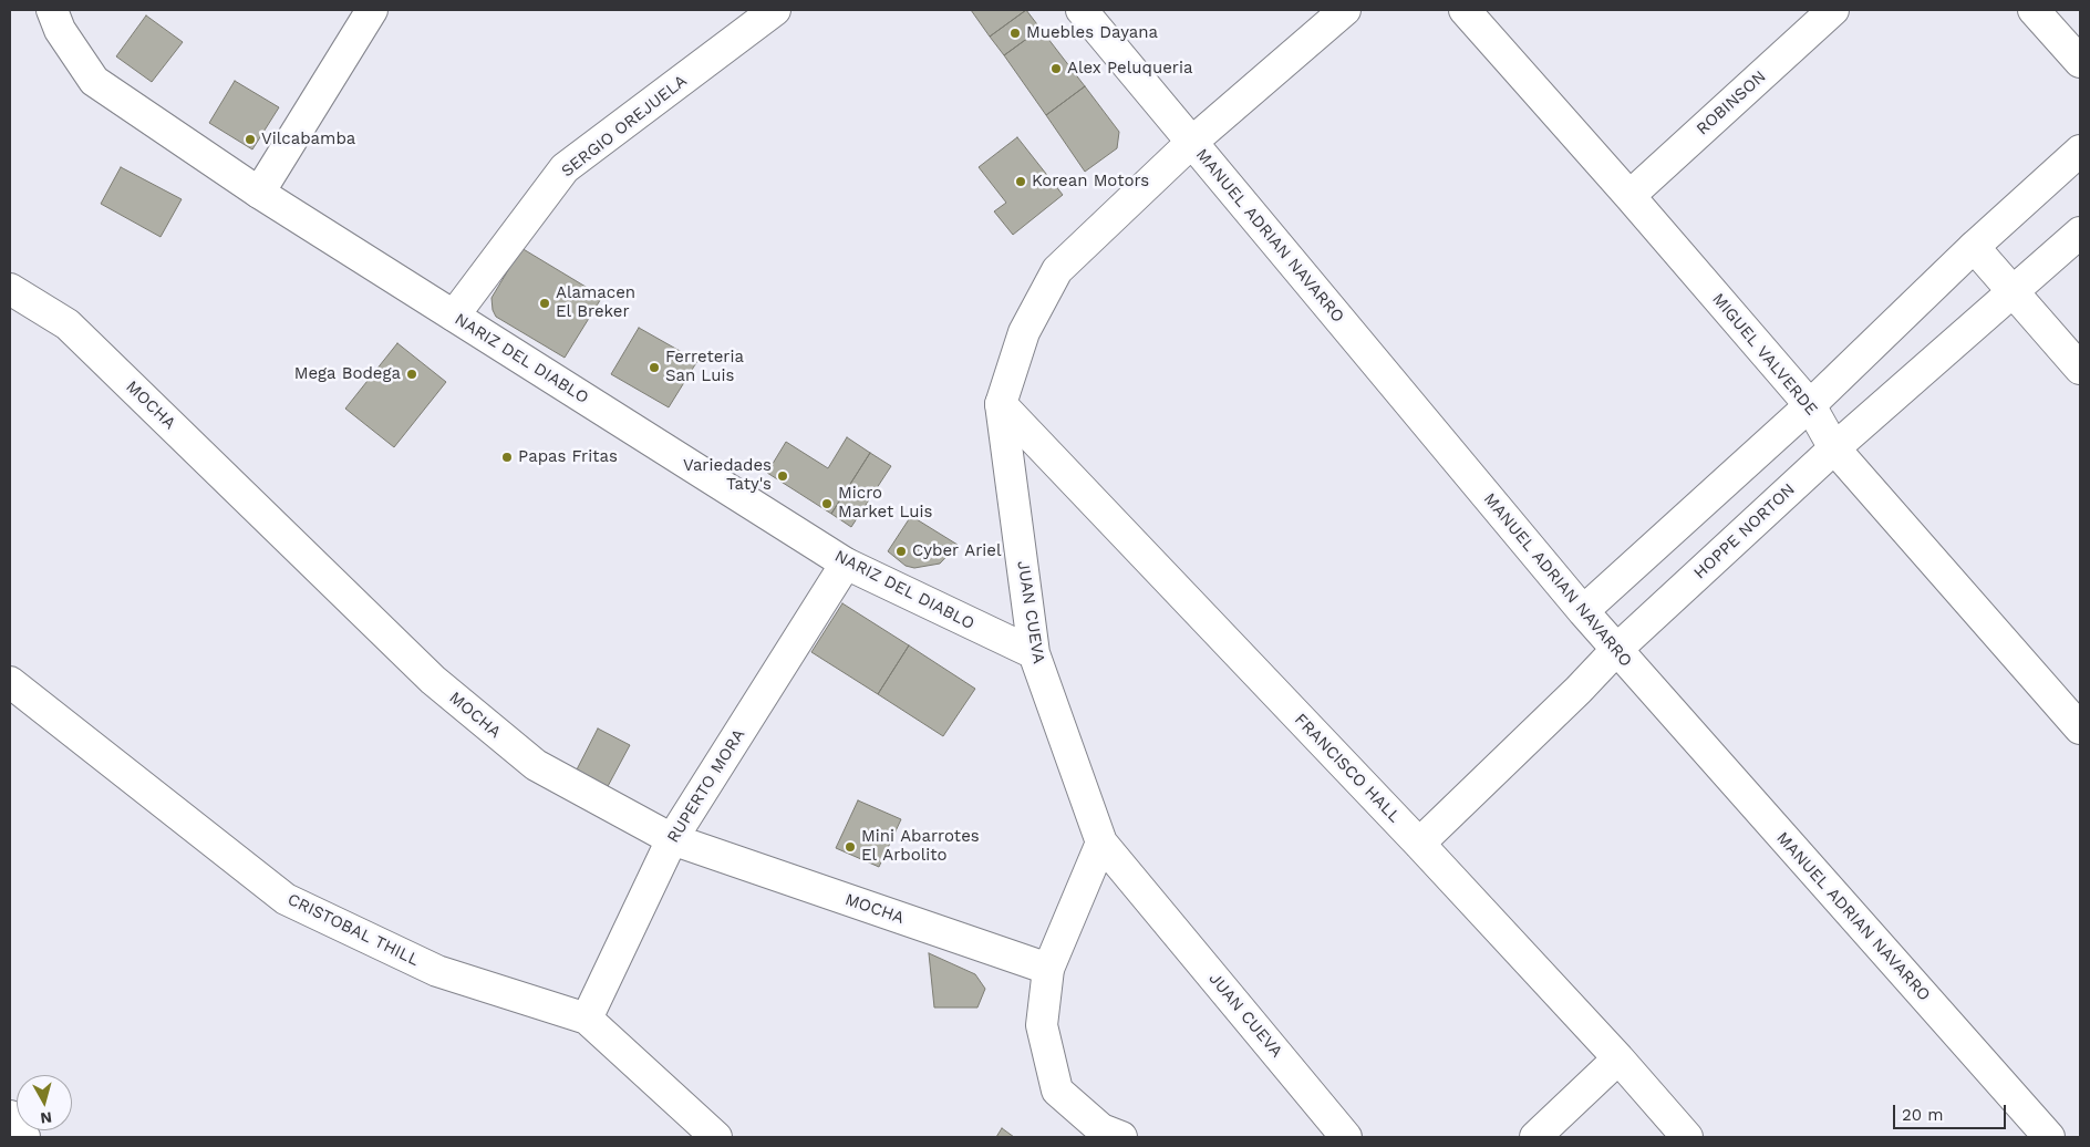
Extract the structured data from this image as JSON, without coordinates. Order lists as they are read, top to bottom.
{
  "streets": {
    "street": [
      "ROBINSON",
      "SERGIO OREJUELA",
      "MANUEL ADRIAN NAVARRO",
      "MIGUEL VALVERDE",
      "NARIZ DEL DIABLO",
      "MOCHA",
      "HOPPE NORTON",
      "JUAN CUEVA",
      "FRANCISCO HALL",
      "RUPERTO MORA",
      "CRISTOBAL THILL"
    ]
  },
  "crossings": [
    ["ROBINSON", "MIGUEL VALVERDE"],
    ["SERGIO OREJUELA", "NARIZ DEL DIABLO"],
    ["MANUEL ADRIAN NAVARRO", "HOPPE NORTON"],
    ["MIGUEL VALVERDE", "HOPPE NORTON"],
    ["NARIZ DEL DIABLO", "JUAN CUEVA"],
    ["NARIZ DEL DIABLO", "RUPERTO MORA"],
    ["MOCHA", "RUPERTO MORA"],
    ["HOPPE NORTON", "FRANCISCO HALL"],
    ["JUAN CUEVA", "FRANCISCO HALL"],
    ["RUPERTO MORA", "CRISTOBAL THILL"]
  ],
  "places": [
    "Muebles Dayana",
    "Alex Peluqueria",
    "Vilcabamba",
    "Korean Motors",
    "Alamacen El Breker",
    "Ferreteria San Luis",
    "Mega Bodega",
    "Papas Fritas",
    "Variedades Taty's",
    "Micro Market Luis",
    "Cyber Ariel",
    "Mini Abarrotes El Arbolito"
  ],
  "scale_bar": "20 m",
  "north": "bottom"
}
